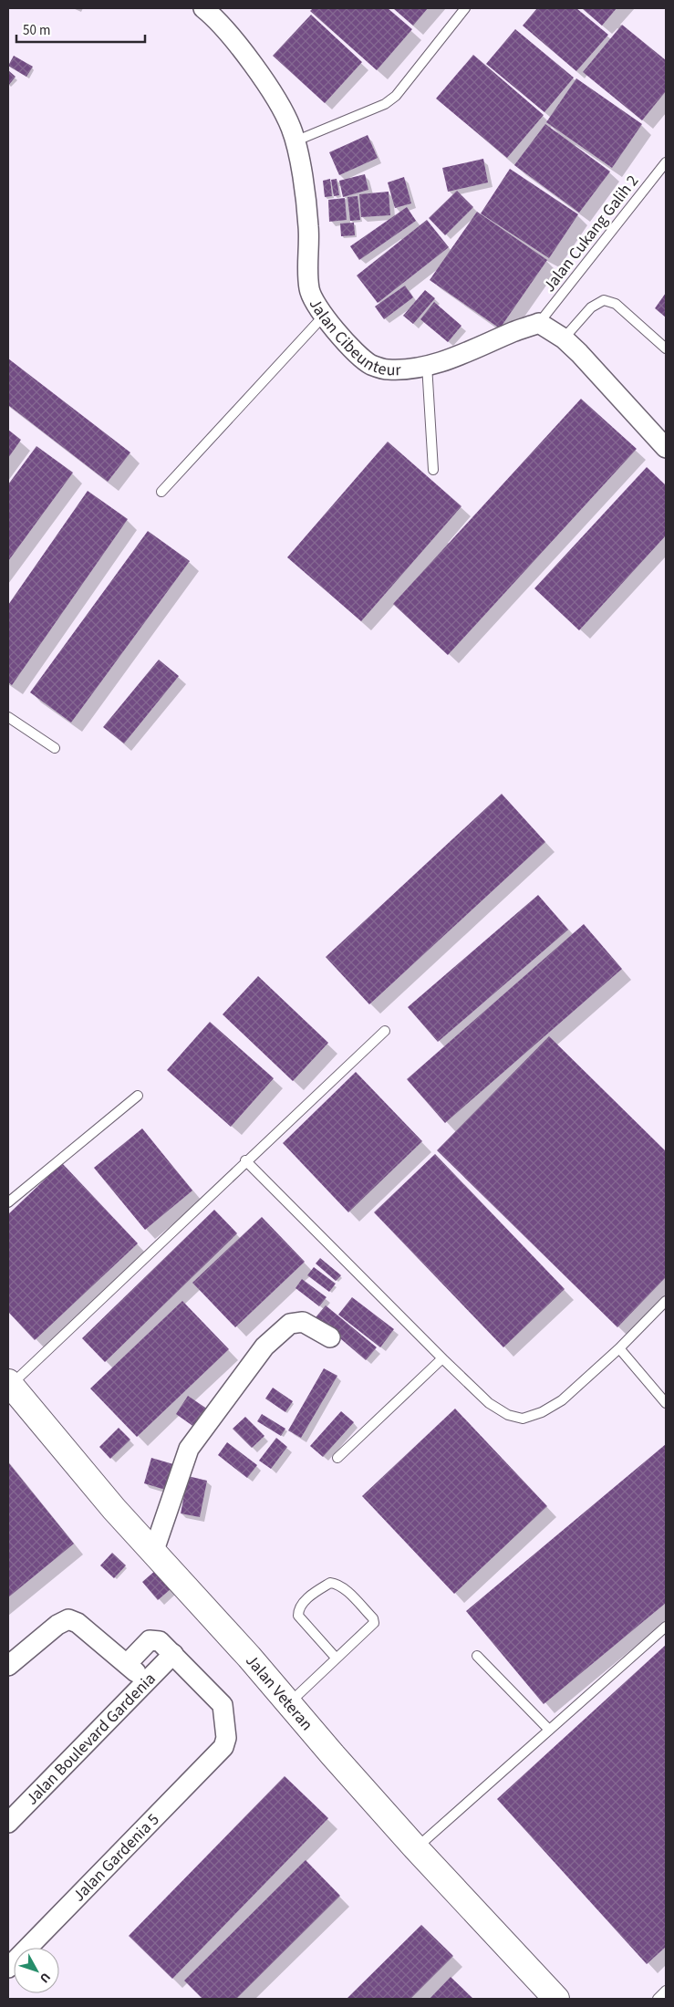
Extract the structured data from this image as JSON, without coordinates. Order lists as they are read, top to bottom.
{
  "streets": {
    "main road": ["Jalan Veteran"],
    "street": ["Jalan Cibeunteur", "Jalan Boulevard Gardenia", "Jalan Gardenia 5"],
    "lane": ["Jalan Cukang Galih 2"]
  },
  "crossings": [
    ["Jalan Cukang Galih 2", "Jalan Cibeunteur"],
    ["Jalan Boulevard Gardenia", "Jalan Gardenia 5"]
  ],
  "scale_bar": "50 m",
  "north": "bottom right"
}
